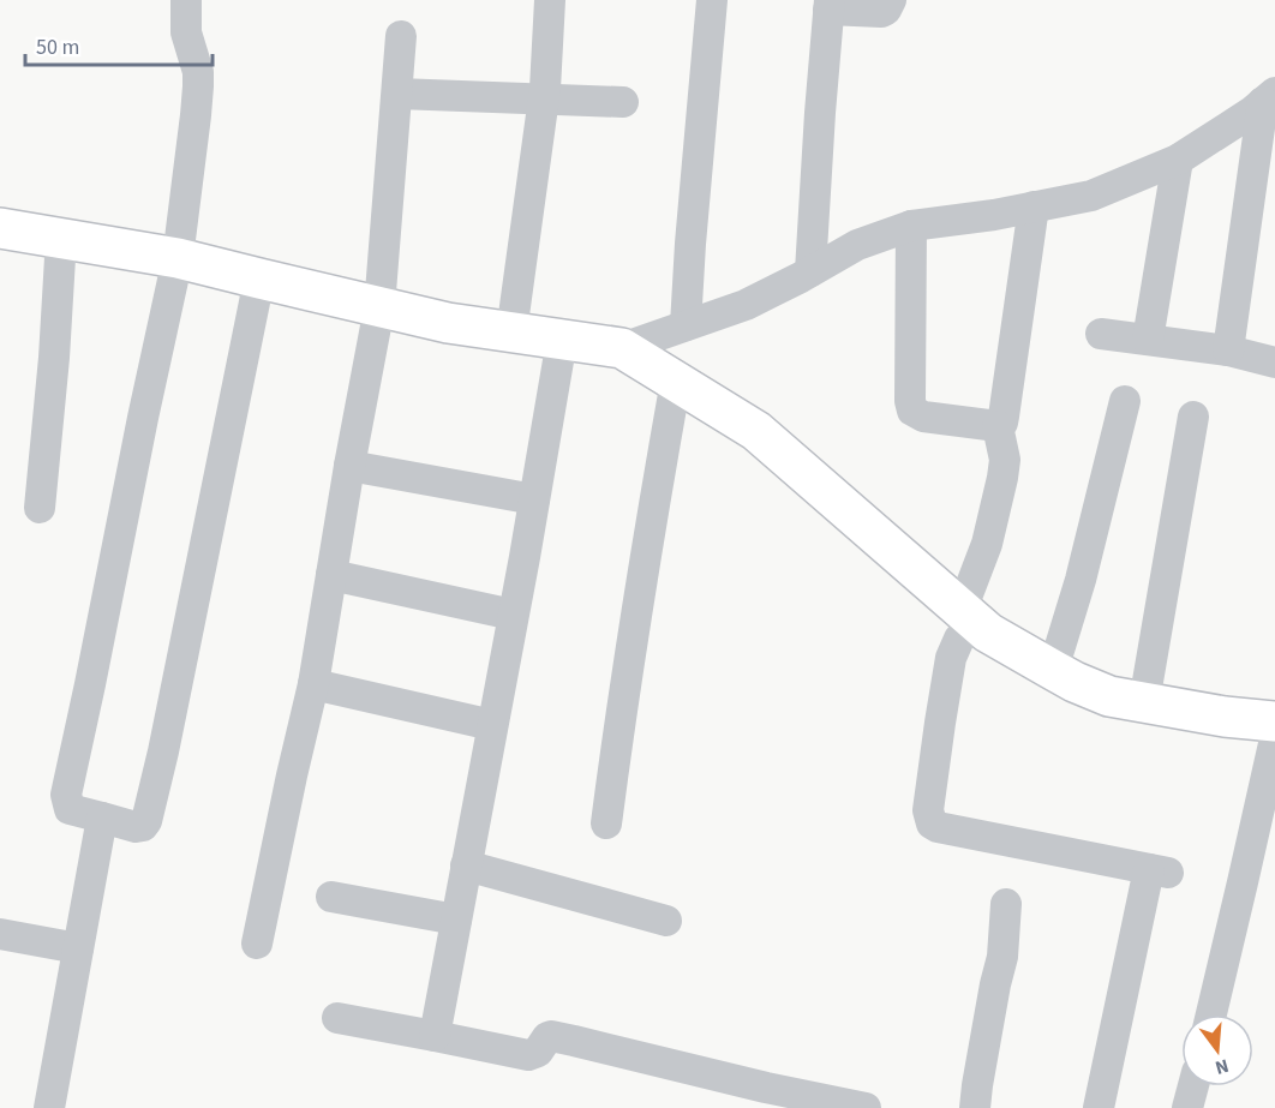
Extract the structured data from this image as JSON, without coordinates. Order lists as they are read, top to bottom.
{
  "scale_bar": "50 m",
  "north": "bottom"
}
